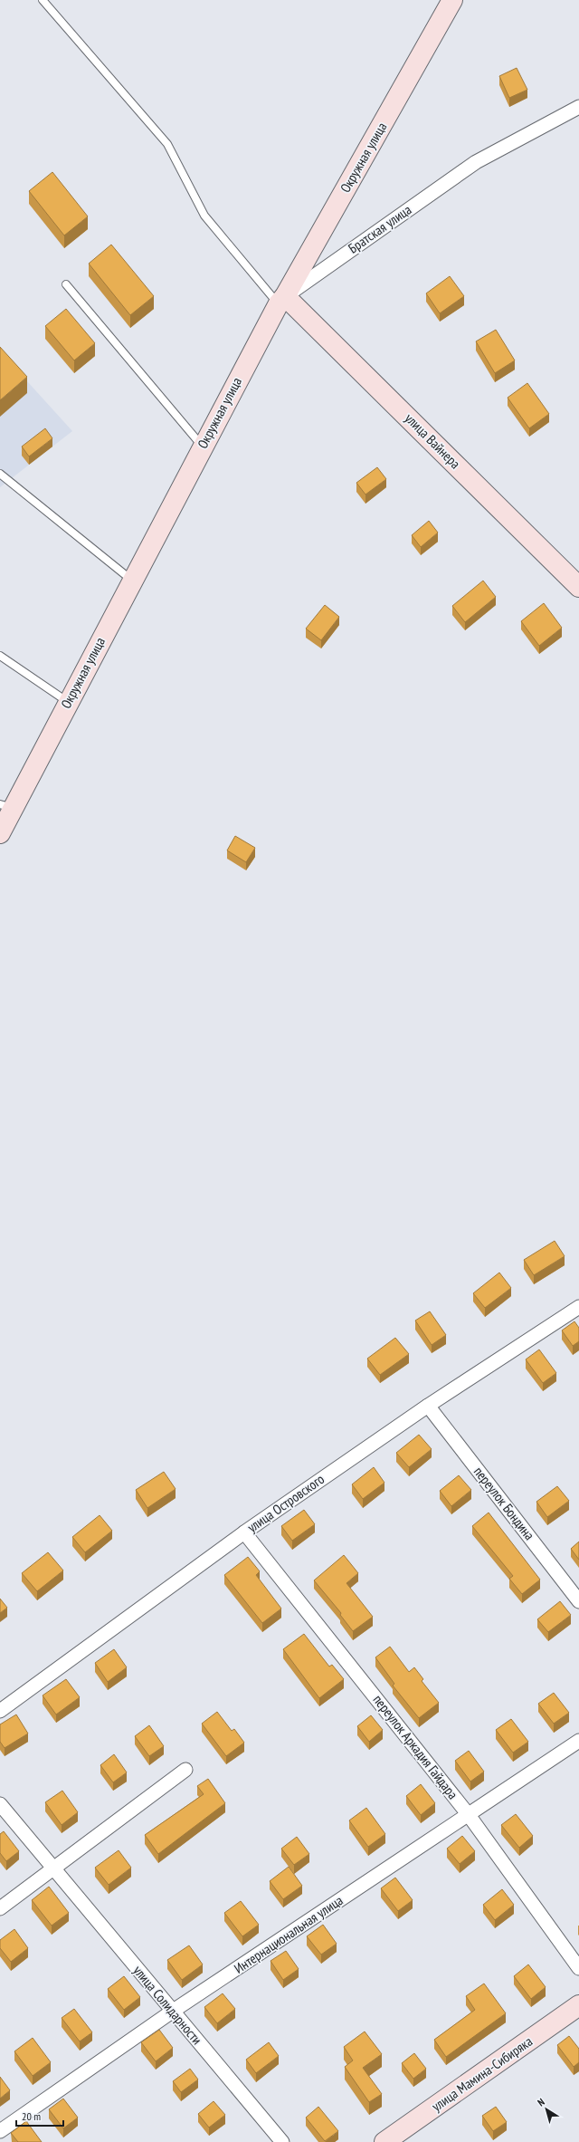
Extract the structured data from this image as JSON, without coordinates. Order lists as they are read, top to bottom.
{
  "streets": {
    "street": [
      "Окружная улица",
      "Братская улица",
      "улица Вайнера",
      "улица Островского",
      "переулок Бондина",
      "переулок Аркадия Гайдара",
      "Интернациональная улица",
      "улица Солидарности",
      "улица Мамина-Сибиряка"
    ]
  },
  "crossings": [
    ["Окружная улица", "Братская улица"],
    ["Окружная улица", "улица Вайнера"],
    ["Братская улица", "улица Вайнера"],
    ["улица Островского", "переулок Бондина"],
    ["улица Островского", "переулок Аркадия Гайдара"],
    ["переулок Аркадия Гайдара", "Интернациональная улица"],
    ["Интернациональная улица", "улица Солидарности"]
  ],
  "scale_bar": "20 m",
  "north": "top left"
}
